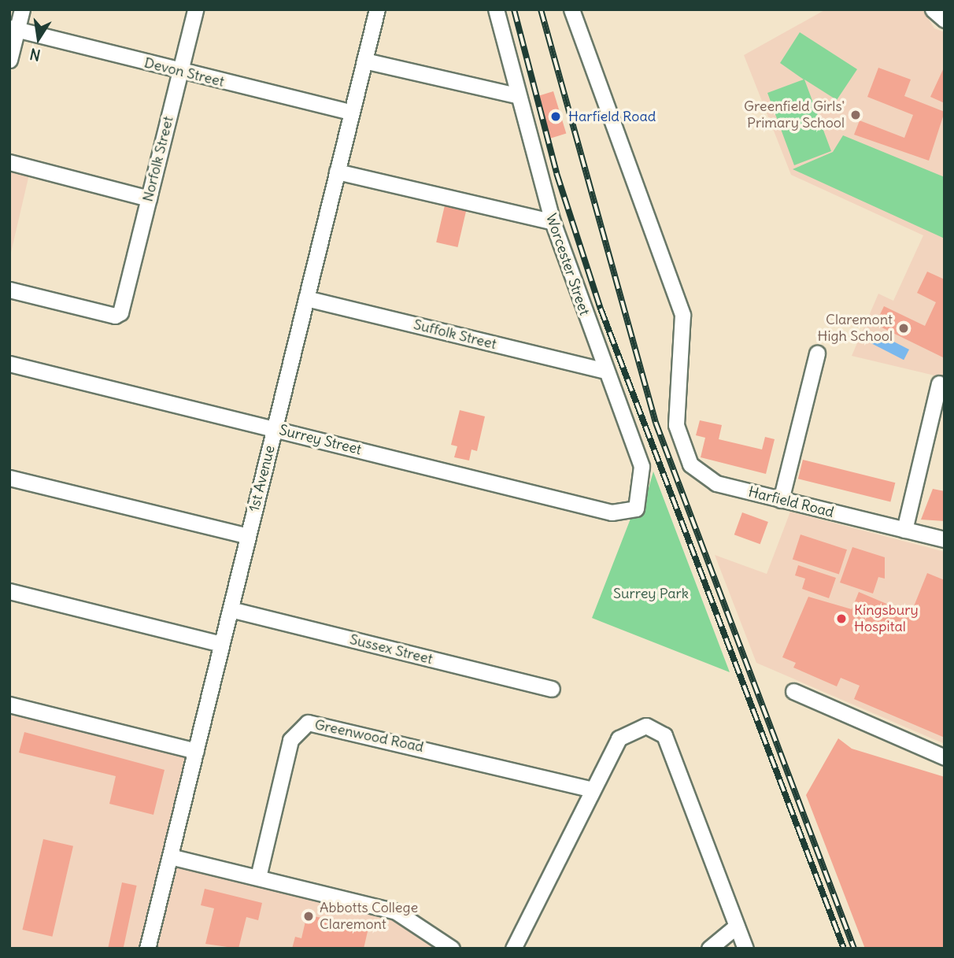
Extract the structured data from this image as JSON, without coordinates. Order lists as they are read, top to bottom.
{
  "streets": {
    "street": [
      "Devon Street",
      "Norfolk Street",
      "Worcester Street",
      "Suffolk Street",
      "Surrey Street",
      "1st Avenue",
      "Harfield Road",
      "Sussex Street",
      "Greenwood Road"
    ]
  },
  "crossings": [
    ["Devon Street", "Norfolk Street"],
    ["Devon Street", "1st Avenue"],
    ["Worcester Street", "Suffolk Street"],
    ["Worcester Street", "Surrey Street"],
    ["Suffolk Street", "1st Avenue"],
    ["Surrey Street", "1st Avenue"],
    ["1st Avenue", "Sussex Street"]
  ],
  "parks": ["Surrey Park"],
  "places": [
    "Greenfield Girls' Primary School",
    "Harfield Road",
    "Claremont High School",
    "Kingsbury Hospital",
    "Abbotts College Claremont"
  ],
  "north": "bottom"
}
